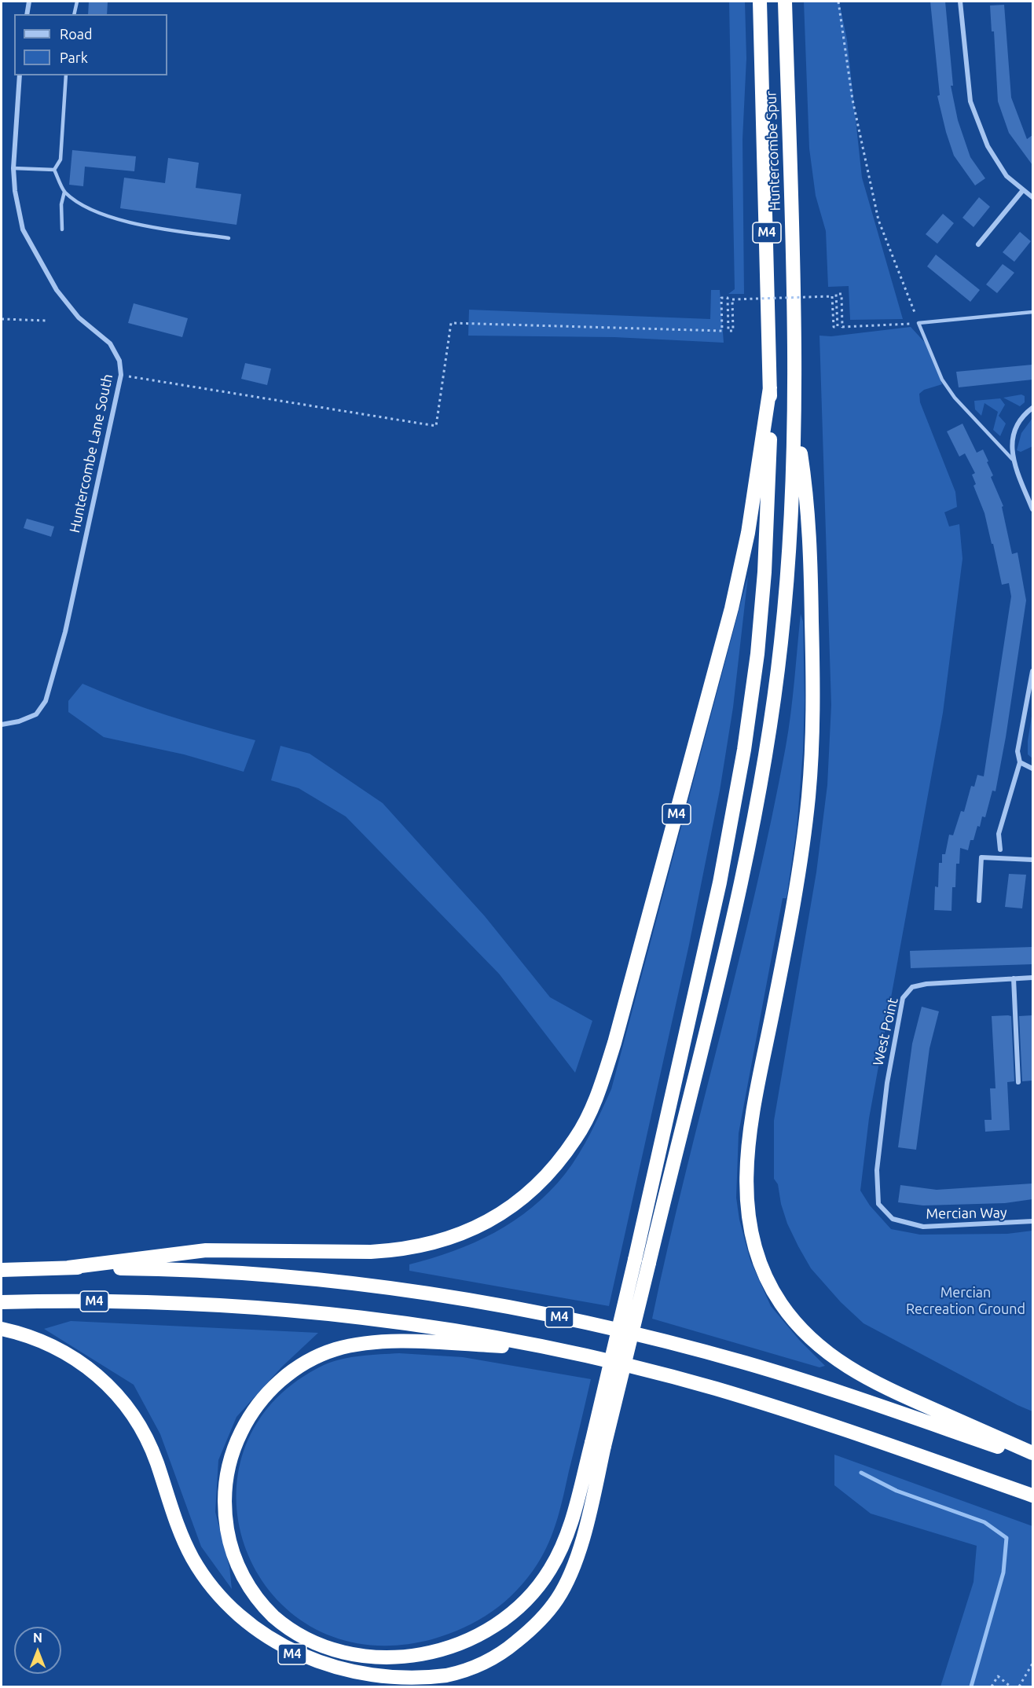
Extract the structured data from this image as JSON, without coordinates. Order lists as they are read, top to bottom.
{
  "streets": {
    "highway": ["Huntercombe Spur", "M4"],
    "street": ["Huntercombe Lane South", "West Point", "Mercian Way"]
  },
  "crossings": [
    ["Huntercombe Spur", "M4"],
    ["West Point", "Mercian Way"]
  ],
  "parks": ["Mercian Recreation Ground"],
  "legend": ["Road", "Park"],
  "north": "top"
}
